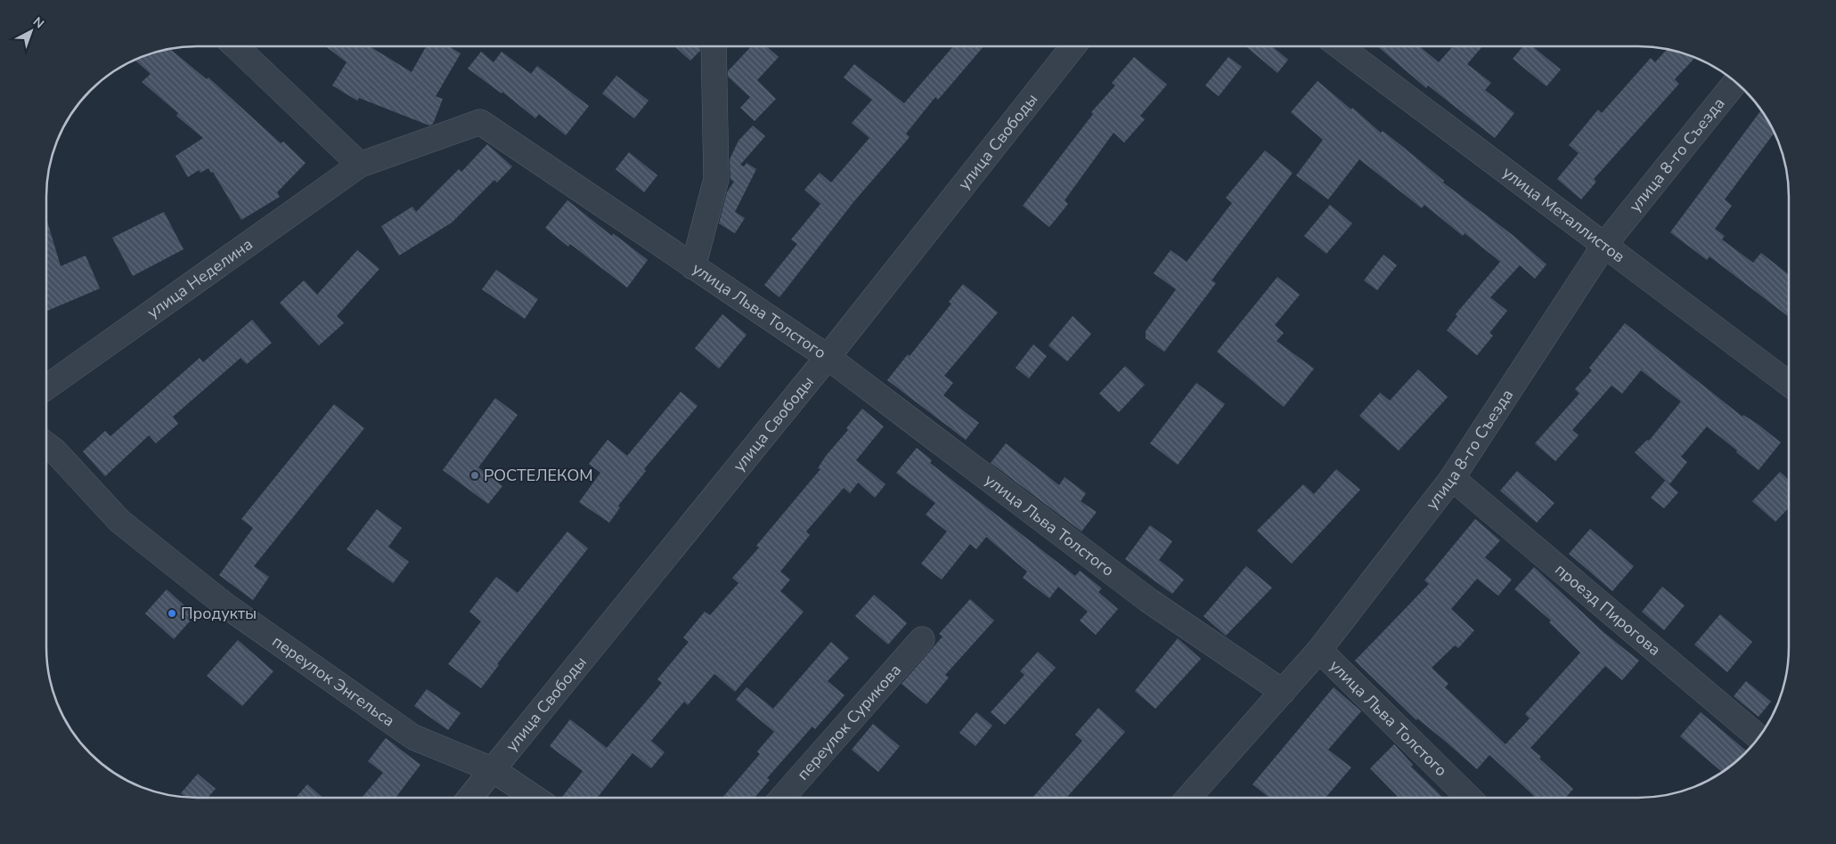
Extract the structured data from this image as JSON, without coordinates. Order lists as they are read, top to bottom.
{
  "streets": {
    "street": [
      "улица Свободы",
      "улица 8-го Съезда",
      "улица Металлистов",
      "улица Неделина",
      "улица Льва Толстого",
      "проезд Пирогова",
      "переулок Энгельса",
      "переулок Сурикова"
    ]
  },
  "crossings": [
    ["улица Свободы", "улица Льва Толстого"],
    ["улица Свободы", "переулок Энгельса"],
    ["улица 8-го Съезда", "улица Металлистов"],
    ["улица 8-го Съезда", "улица Льва Толстого"],
    ["улица 8-го Съезда", "проезд Пирогова"],
    ["улица Неделина", "улица Льва Толстого"]
  ],
  "places": ["РОСТЕЛЕКОМ", "Продукты"],
  "north": "top right"
}
